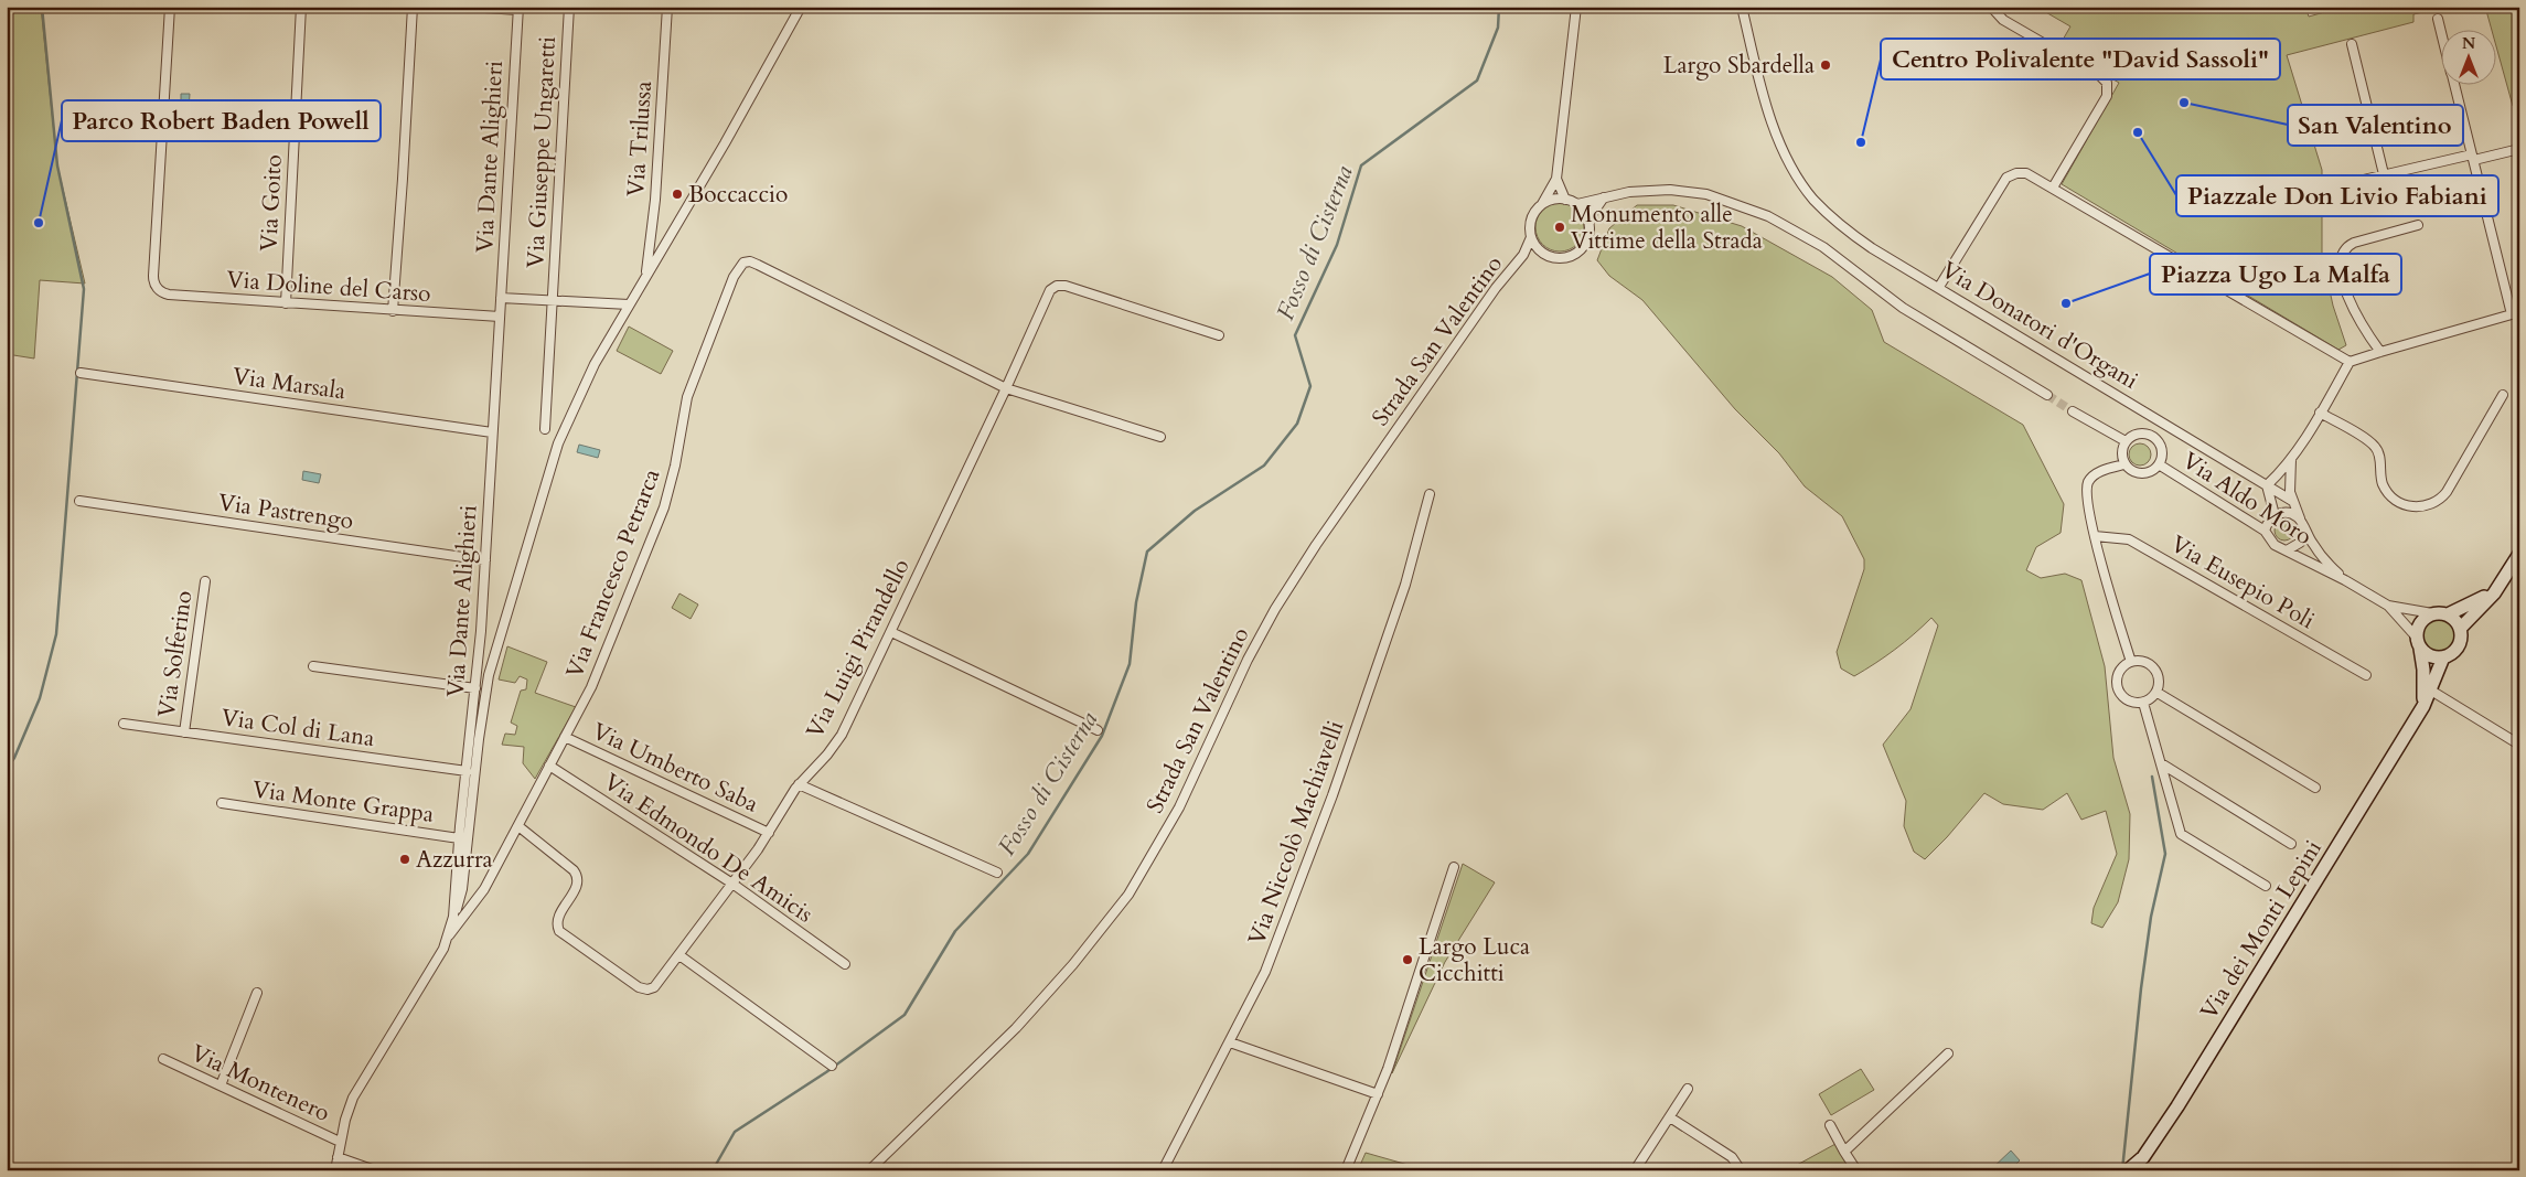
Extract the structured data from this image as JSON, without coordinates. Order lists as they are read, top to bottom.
{
  "streets": {
    "street": [
      "Via Trilussa",
      "Via Giuseppe Ungaretti",
      "Via Dante Alighieri",
      "Via Goito",
      "Via Doline del Carso",
      "Via Donatori d'Organi",
      "Strada San Valentino",
      "Via Marsala",
      "Via Aldo Moro",
      "Via Pastrengo",
      "Via Francesco Petrarca",
      "Via Eusepio Poli",
      "Via Luigi Pirandello",
      "Via Solferino",
      "Via Col di Lana",
      "Via Umberto Saba",
      "Via Monte Grappa",
      "Via Niccolò Machiavelli",
      "Via Edmondo De Amicis",
      "Via dei Monti Lepini",
      "Via Montenero"
    ]
  },
  "crossings": [
    ["Via Dante Alighieri", "Via Doline del Carso"],
    ["Via Dante Alighieri", "Via Marsala"],
    ["Via Dante Alighieri", "Via Pastrengo"],
    ["Via Dante Alighieri", "Via Francesco Petrarca"],
    ["Via Dante Alighieri", "Via Col di Lana"],
    ["Via Dante Alighieri", "Via Monte Grappa"],
    ["Via Dante Alighieri", "Via Montenero"],
    ["Via Goito", "Via Doline del Carso"],
    ["Via Aldo Moro", "Via dei Monti Lepini"],
    ["Via Francesco Petrarca", "Via Luigi Pirandello"],
    ["Via Francesco Petrarca", "Via Umberto Saba"],
    ["Via Francesco Petrarca", "Via Edmondo De Amicis"],
    ["Via Luigi Pirandello", "Via Umberto Saba"],
    ["Via Luigi Pirandello", "Via Edmondo De Amicis"],
    ["Via Solferino", "Via Col di Lana"]
  ],
  "water": ["Fosso di Cisterna"],
  "places": [
    "Largo Sbardella",
    "San Valentino",
    "Piazzale Don Livio Fabiani",
    "Centro Polivalente \"David Sassoli\"",
    "Boccaccio",
    "Parco Robert Baden Powell",
    "Monumento alle Vittime della Strada",
    "Piazza Ugo La Malfa",
    "Azzurra",
    "Largo Luca Cicchitti"
  ],
  "north": "top"
}
